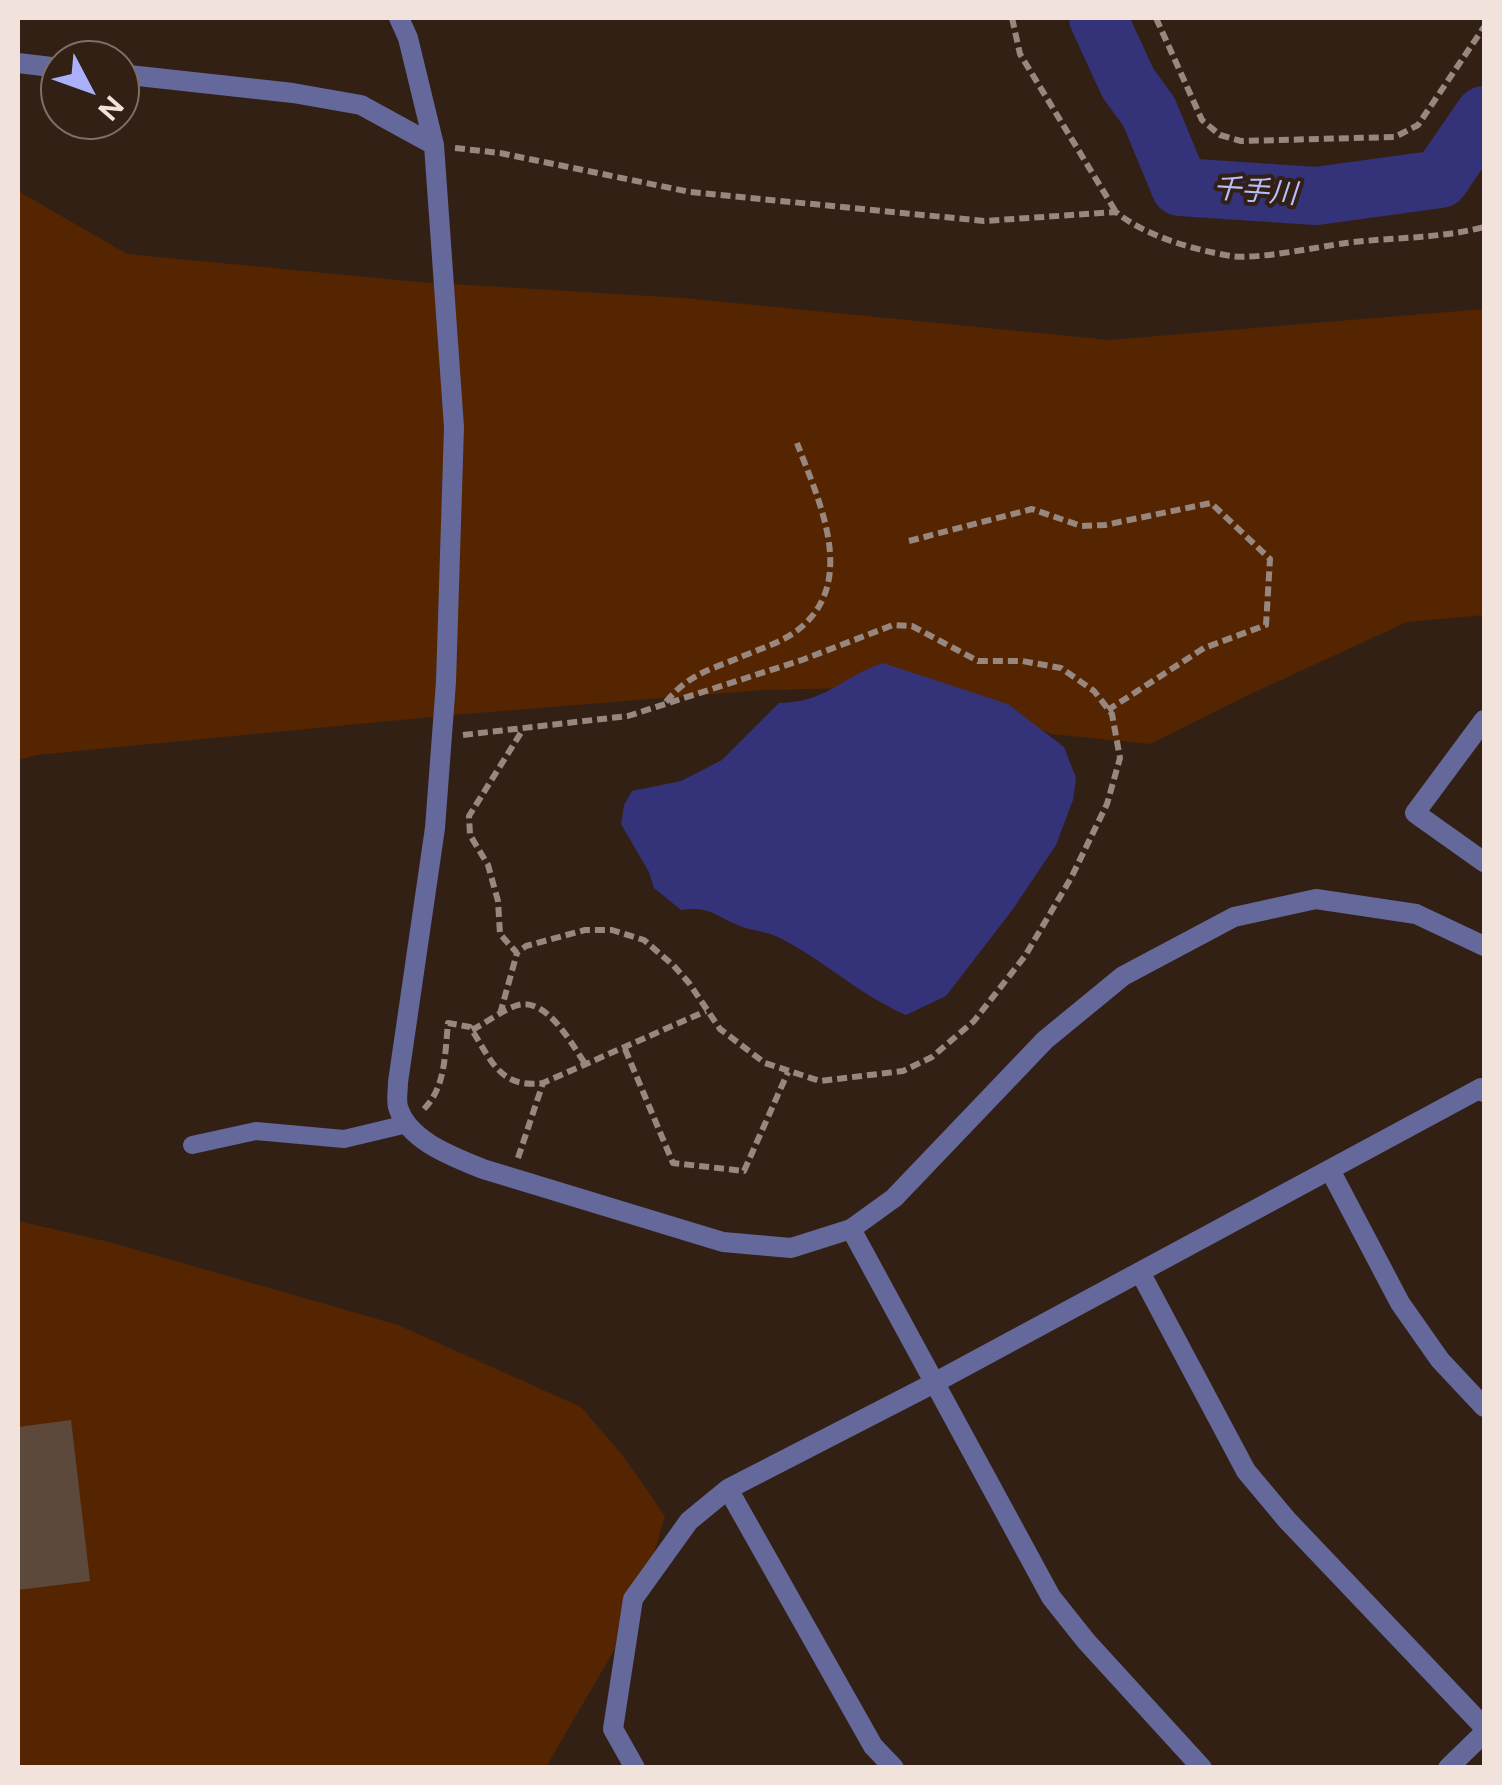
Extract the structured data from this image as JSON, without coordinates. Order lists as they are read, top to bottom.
{
  "water": ["千手川"],
  "north": "bottom right"
}
